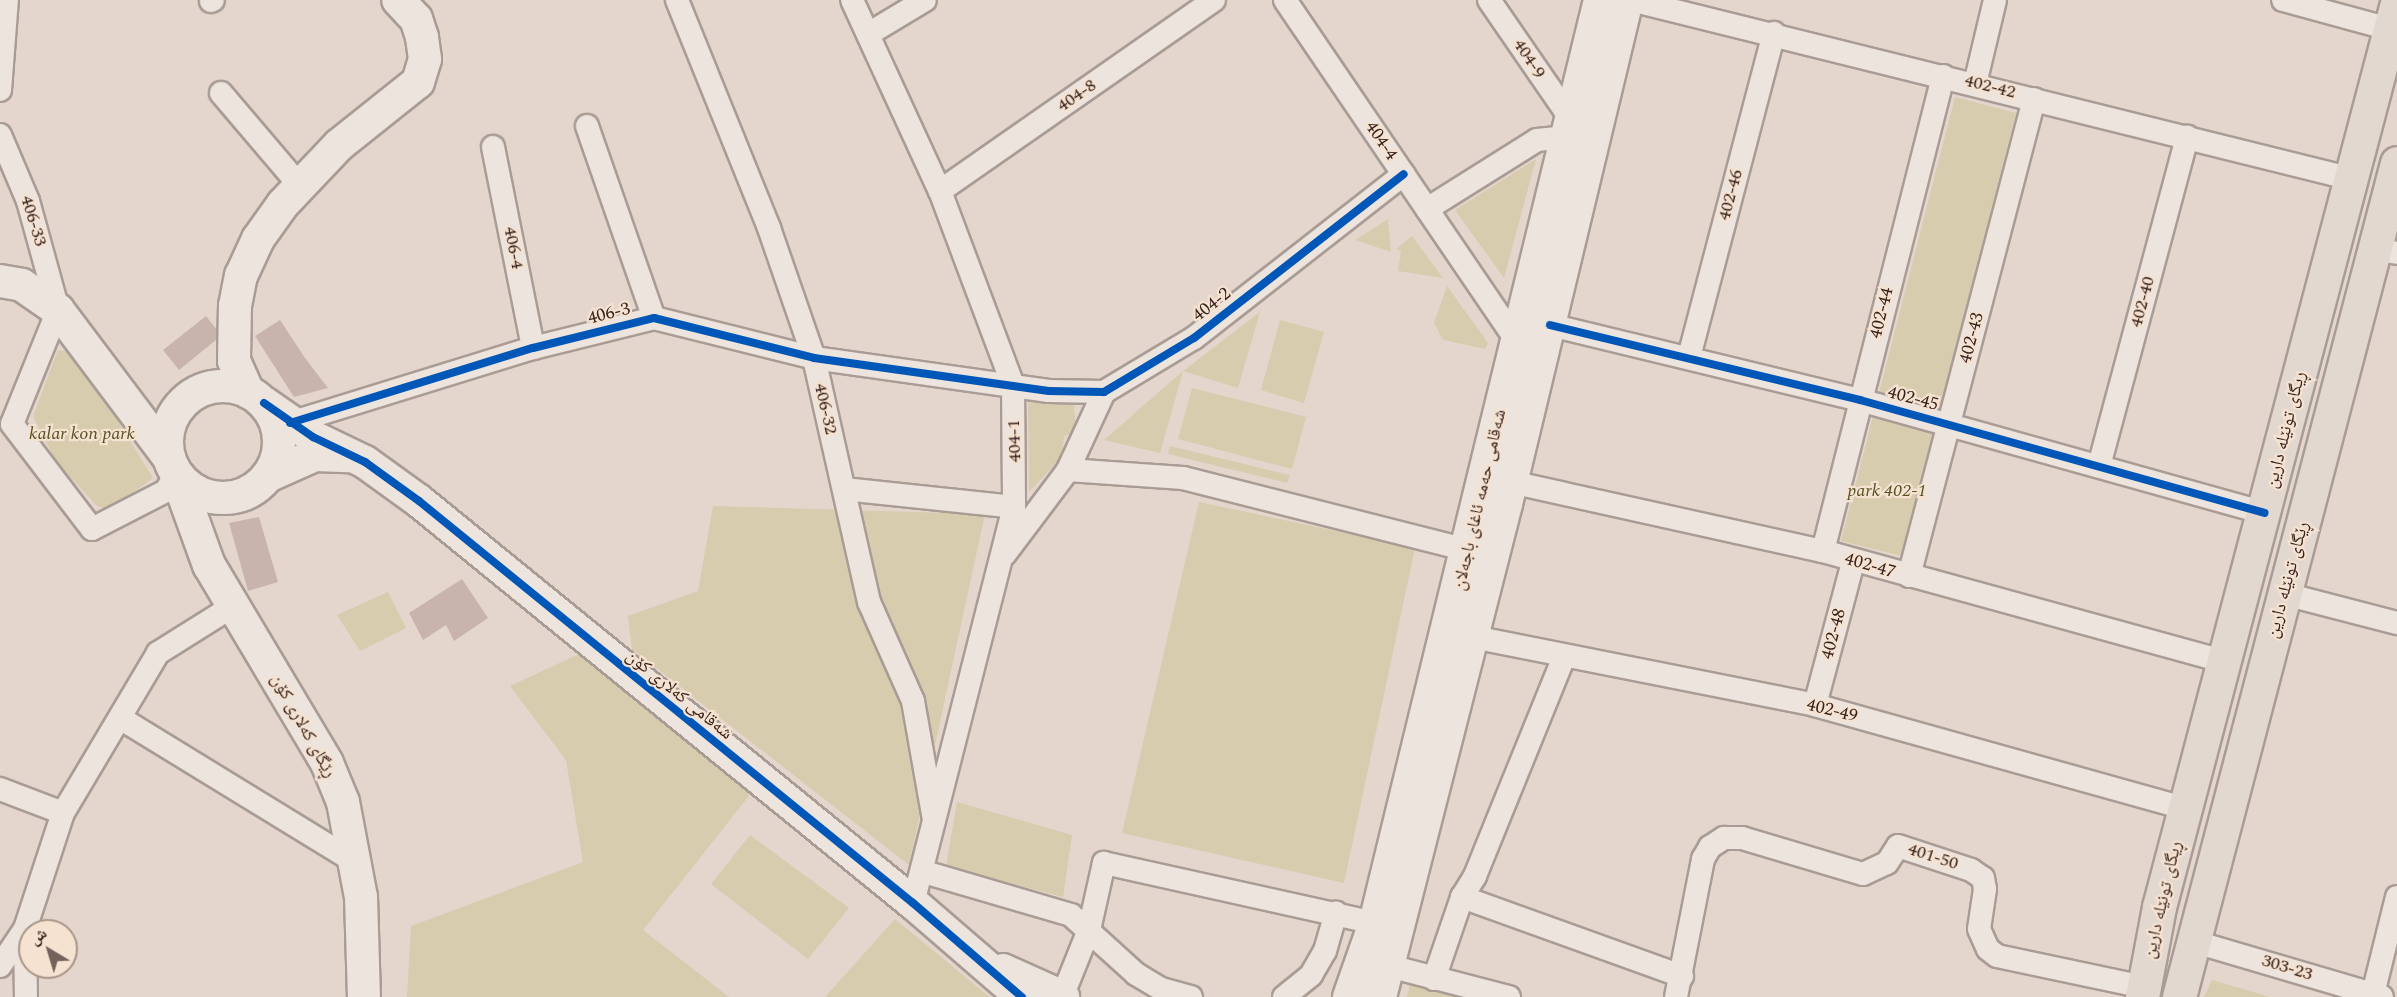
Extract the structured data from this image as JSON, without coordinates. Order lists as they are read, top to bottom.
{
  "streets": {
    "main road": ["ڕیگای تونێلە دارین", "ڕێگای تونێلە دارین"],
    "street": [
      "404-9",
      "402-42",
      "404-8",
      "404-4",
      "402-46",
      "406-33",
      "406-4",
      "402-40",
      "404-2",
      "402-44",
      "406-3",
      "402-43",
      "402-45",
      "406-32",
      "404-1",
      "شەقامی حەمە ئاغای باجەلان",
      "402-47",
      "402-48",
      "شەقامی کەلاری کۆن",
      "402-49",
      "ڕێگای کەلاری کۆن",
      "401-50",
      "303-23"
    ]
  },
  "crossings": [
    ["404-9", "شەقامی حەمە ئاغای باجەلان"],
    ["402-42", "402-46"],
    ["402-42", "402-40"],
    ["402-42", "402-44"],
    ["402-42", "402-43"],
    ["402-42", "ڕیگای تونێلە دارین"],
    ["402-42", "شەقامی حەمە ئاغای باجەلان"],
    ["404-8", "404-1"],
    ["404-4", "404-2"],
    ["404-4", "شەقامی حەمە ئاغای باجەلان"],
    ["402-46", "402-45"],
    ["406-4", "406-3"],
    ["402-40", "402-45"],
    ["402-44", "402-45"],
    ["402-44", "402-47"],
    ["406-3", "406-32"],
    ["406-3", "404-1"],
    ["406-3", "شەقامی کەلاری کۆن"],
    ["402-43", "402-45"],
    ["402-43", "402-47"],
    ["402-45", "ڕیگای تونێلە دارین"],
    ["402-45", "شەقامی حەمە ئاغای باجەلان"],
    ["406-32", "404-1"],
    ["ڕیگای تونێلە دارین", "402-47"],
    ["ڕیگای تونێلە دارین", "402-49"],
    ["ڕیگای تونێلە دارین", "401-50"],
    ["404-1", "شەقامی کەلاری کۆن"],
    ["شەقامی حەمە ئاغای باجەلان", "402-47"],
    ["شەقامی حەمە ئاغای باجەلان", "402-49"],
    ["402-47", "402-48"],
    ["ڕێگای تونێلە دارین", "303-23"],
    ["402-48", "402-49"],
    ["شەقامی کەلاری کۆن", "ڕێگای کەلاری کۆن"]
  ],
  "parks": ["kalar kon park", "park 402-1"],
  "north": "top left"
}
